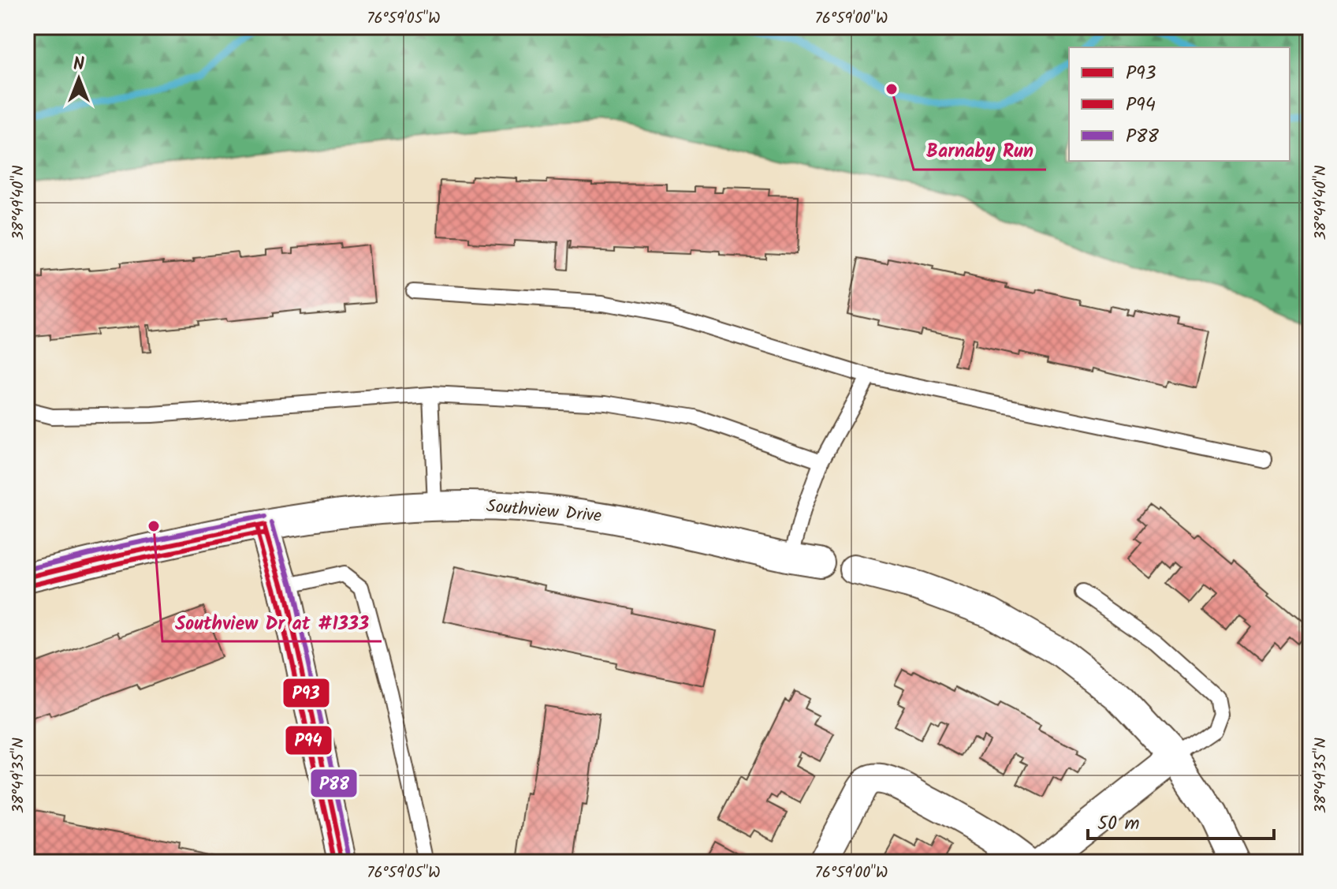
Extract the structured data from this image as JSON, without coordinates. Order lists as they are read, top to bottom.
{
  "streets": {
    "street": ["Southview Drive"]
  },
  "places": ["Barnaby Run", "Southview Dr at #1333"],
  "lines": ["transit line P88", "transit line P93", "transit line P94"],
  "legend": ["P93", "P94", "P88"],
  "scale_bar": "50 m",
  "north": "top",
  "coordinates": [
    "76°59'05\"W",
    "76°59'00\"W",
    "38°49'40\"N",
    "38°49'35\"N"
  ]
}
